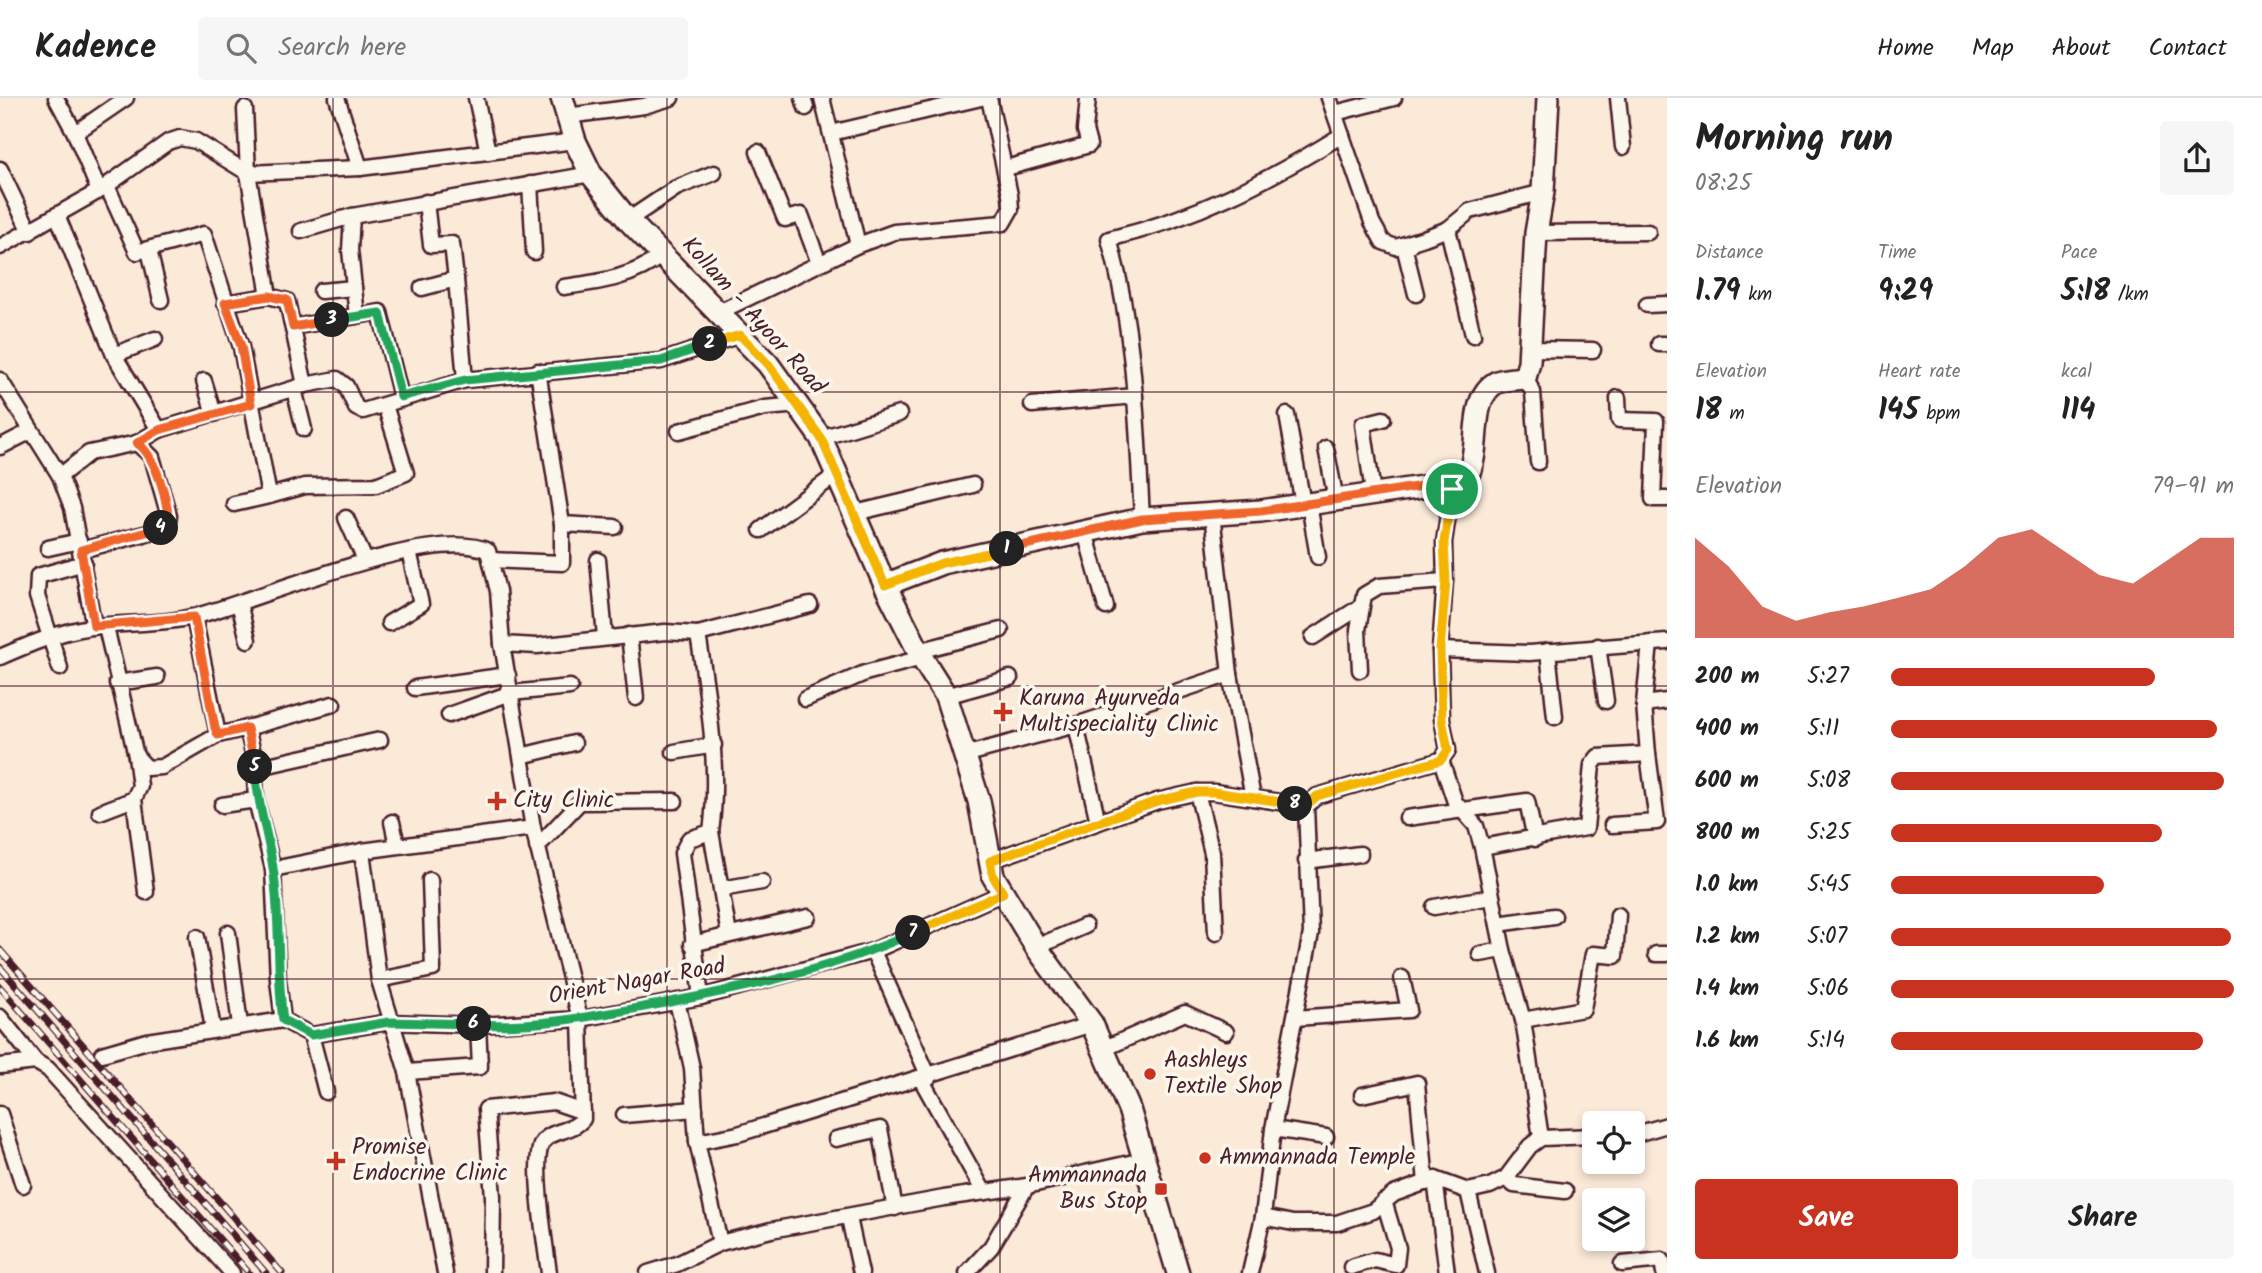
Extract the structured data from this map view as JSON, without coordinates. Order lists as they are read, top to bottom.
{
  "streets": {
    "main road": ["Kollam - Ayoor Road"],
    "street": ["Orient Nagar Road"]
  },
  "crossings": [
    ["Kollam - Ayoor Road", "Orient Nagar Road"]
  ],
  "places": {
    "health": ["Karuna Ayurveda Multispeciality Clinic", "City Clinic", "Promise Endocrine Clinic"],
    "other": ["Aashleys Textile Shop", "Ammannada Temple"],
    "transit": ["Ammannada Bus Stop"]
  },
  "page": {
    "header": "Kadence",
    "search": "Search here",
    "nav": [
      "Home",
      "Map",
      "About",
      "Contact"
    ],
    "heading": ["Morning run", "08:25"],
    "stats": [
      ["Distance", "1.79 km"],
      ["Time", "9:29"],
      ["Pace", "5:18 /km"],
      ["Elevation", "18 m"],
      ["Heart rate", "145 bpm"],
      ["kcal", "114"]
    ],
    "pins": [
      "3",
      "2",
      "4",
      "1",
      "5",
      "8",
      "7",
      "6"
    ],
    "chart": ["Elevation", "79–91 m"],
    "list": [
      {
        "name": "200 m",
        "note": "5:27"
      },
      {
        "name": "400 m",
        "note": "5:11"
      },
      {
        "name": "600 m",
        "note": "5:08"
      },
      {
        "name": "800 m",
        "note": "5:25"
      },
      {
        "name": "1.0 km",
        "note": "5:45"
      },
      {
        "name": "1.2 km",
        "note": "5:07"
      },
      {
        "name": "1.4 km",
        "note": "5:06"
      },
      {
        "name": "1.6 km",
        "note": "5:14"
      }
    ],
    "buttons": ["Save", "Share"]
  }
}
